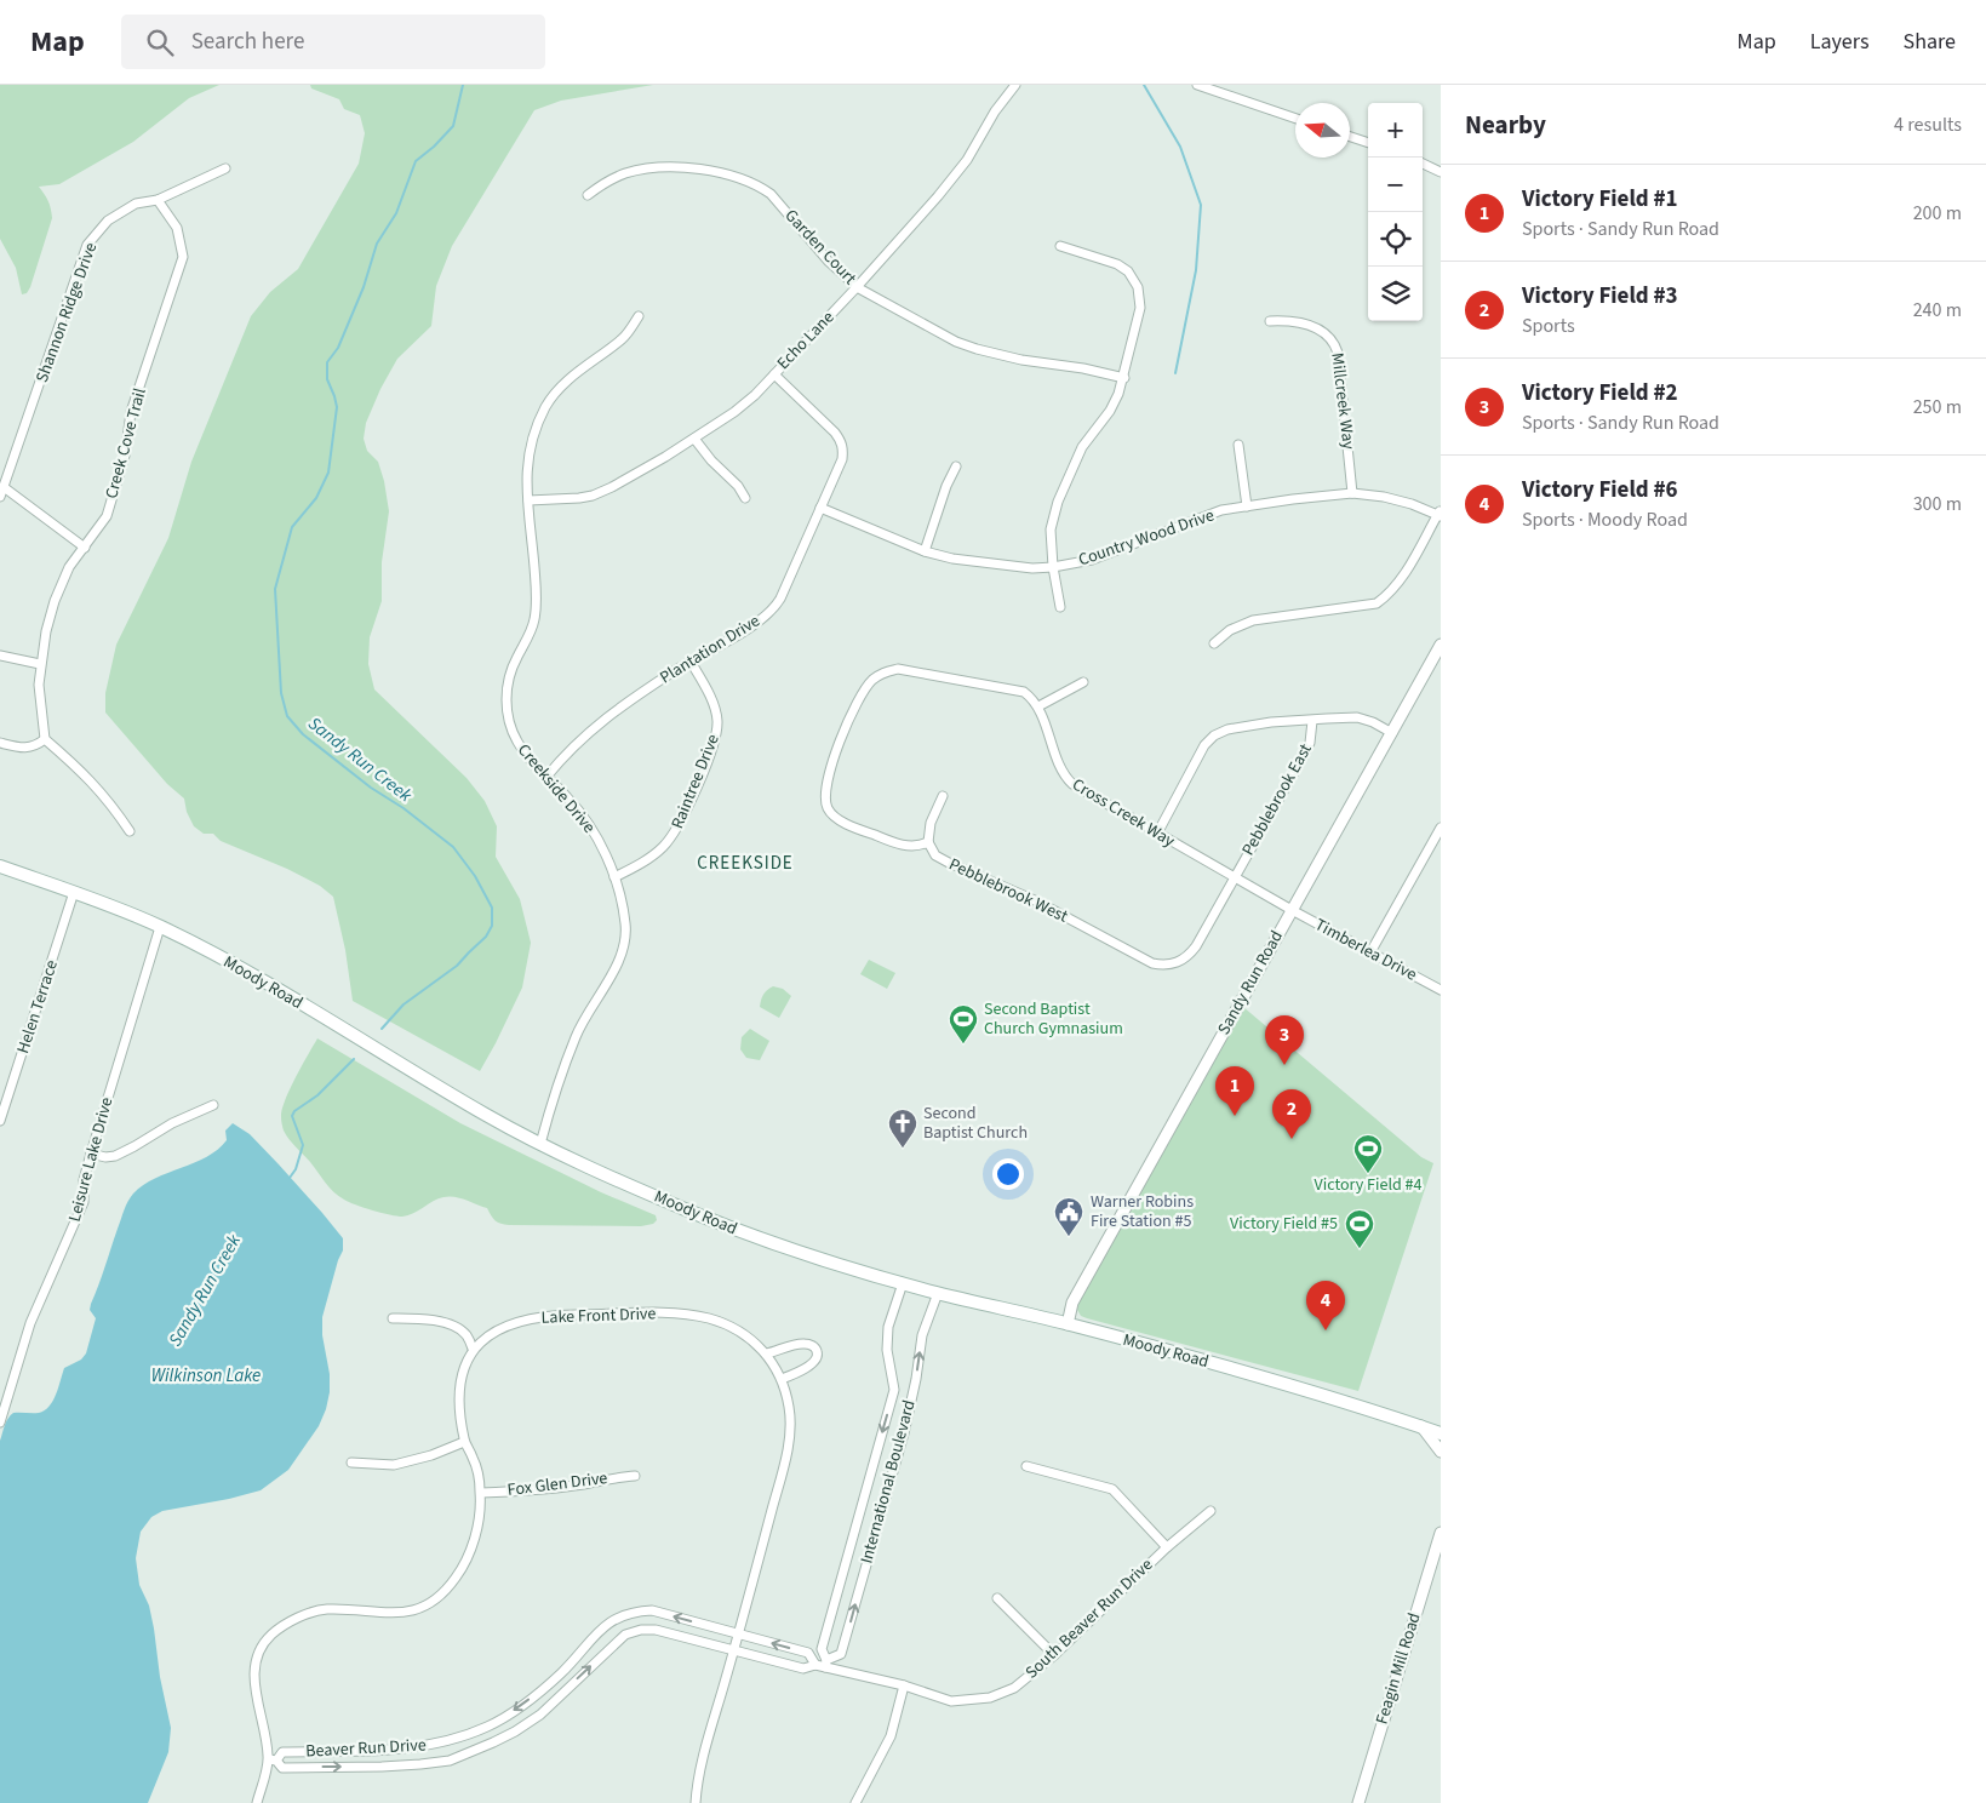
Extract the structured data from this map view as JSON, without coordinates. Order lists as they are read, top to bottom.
{
  "streets": {
    "main road": ["Moody Road"],
    "street": [
      "Garden Court",
      "Shannon Ridge Drive",
      "Echo Lane",
      "Millcreek Way",
      "Creek Cove Trail",
      "Country Wood Drive",
      "Plantation Drive",
      "Raintree Drive",
      "Creekside Drive",
      "Pebblebrook East",
      "Cross Creek Way",
      "Pebblebrook West",
      "Timberlea Drive",
      "Sandy Run Road",
      "Helen Terrace",
      "Leisure Lake Drive",
      "Lake Front Drive",
      "International Boulevard",
      "Fox Glen Drive",
      "South Beaver Run Drive",
      "Feagin Mill Road",
      "Beaver Run Drive"
    ]
  },
  "crossings": [
    ["Garden Court", "Echo Lane"],
    ["Shannon Ridge Drive", "Creek Cove Trail"],
    ["Echo Lane", "Plantation Drive"],
    ["Echo Lane", "Creekside Drive"],
    ["Millcreek Way", "Country Wood Drive"],
    ["Country Wood Drive", "Plantation Drive"],
    ["Plantation Drive", "Raintree Drive"],
    ["Plantation Drive", "Creekside Drive"],
    ["Raintree Drive", "Creekside Drive"],
    ["Creekside Drive", "Moody Road"],
    ["Pebblebrook East", "Cross Creek Way"],
    ["Pebblebrook East", "Pebblebrook West"],
    ["Pebblebrook East", "Sandy Run Road"],
    ["Cross Creek Way", "Pebblebrook West"],
    ["Cross Creek Way", "Timberlea Drive"],
    ["Cross Creek Way", "Sandy Run Road"],
    ["Timberlea Drive", "Sandy Run Road"],
    ["Moody Road", "Sandy Run Road"],
    ["Moody Road", "Helen Terrace"],
    ["Moody Road", "Leisure Lake Drive"],
    ["Moody Road", "International Boulevard"],
    ["Lake Front Drive", "South Beaver Run Drive"],
    ["Lake Front Drive", "Beaver Run Drive"],
    ["International Boulevard", "South Beaver Run Drive"],
    ["South Beaver Run Drive", "Beaver Run Drive"]
  ],
  "districts": ["CREEKSIDE"],
  "water": ["Sandy Run Creek", "Wilkinson Lake"],
  "places": {
    "sports": ["Second Baptist Church Gymnasium", "Victory Field #4", "Victory Field #5"],
    "church": ["Second Baptist Church"],
    "public building": ["Warner Robins Fire Station #5"]
  },
  "north": "left",
  "page": {
    "header": "Map",
    "search": "Search here",
    "nav": ["Map", "Layers", "Share"],
    "heading": ["Nearby", "4 results"],
    "map_buttons": ["+", "−"],
    "list": [
      {
        "mark": "1",
        "name": "Victory Field #1",
        "note": "Sports · Sandy Run Road",
        "value": "200 m"
      },
      {
        "mark": "2",
        "name": "Victory Field #3",
        "note": "Sports",
        "value": "240 m"
      },
      {
        "mark": "3",
        "name": "Victory Field #2",
        "note": "Sports · Sandy Run Road",
        "value": "250 m"
      },
      {
        "mark": "4",
        "name": "Victory Field #6",
        "note": "Sports · Moody Road",
        "value": "300 m"
      }
    ],
    "pins": [
      "3",
      "1",
      "2",
      "4"
    ]
  }
}
